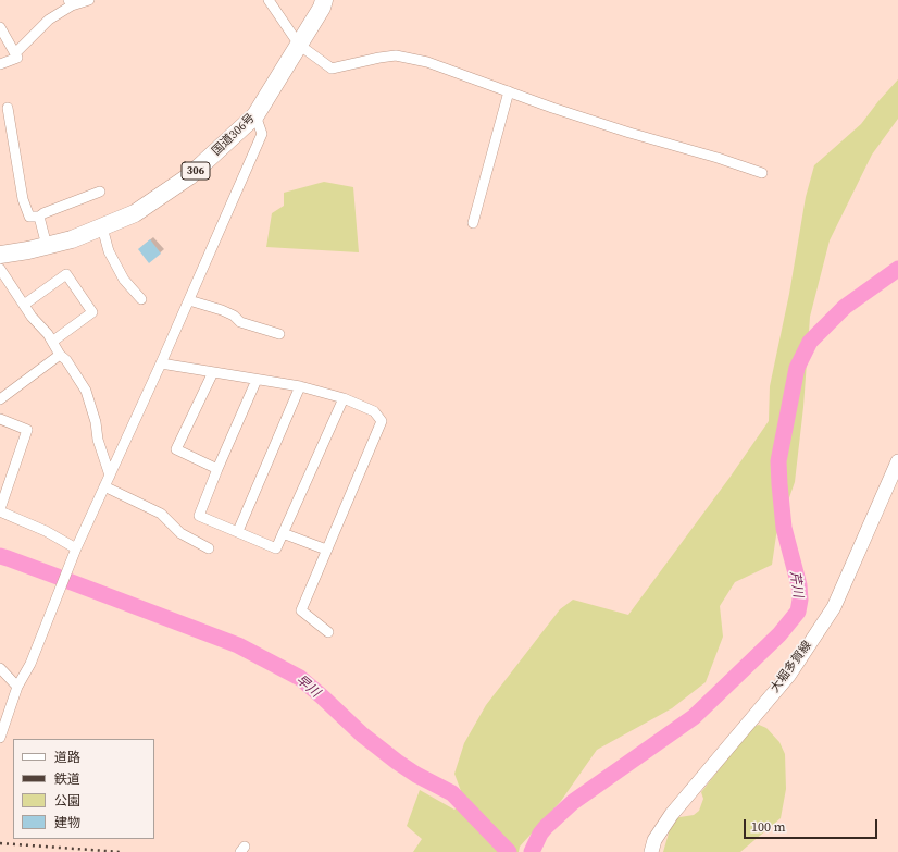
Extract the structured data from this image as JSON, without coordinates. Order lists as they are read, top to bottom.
{
  "streets": {
    "highway": ["国道306号", "306"],
    "main road": ["大堀多賀線"]
  },
  "water": ["芹川", "早川"],
  "legend": [
    "道路",
    "鉄道",
    "公園",
    "建物"
  ],
  "scale_bar": "100 m"
}
